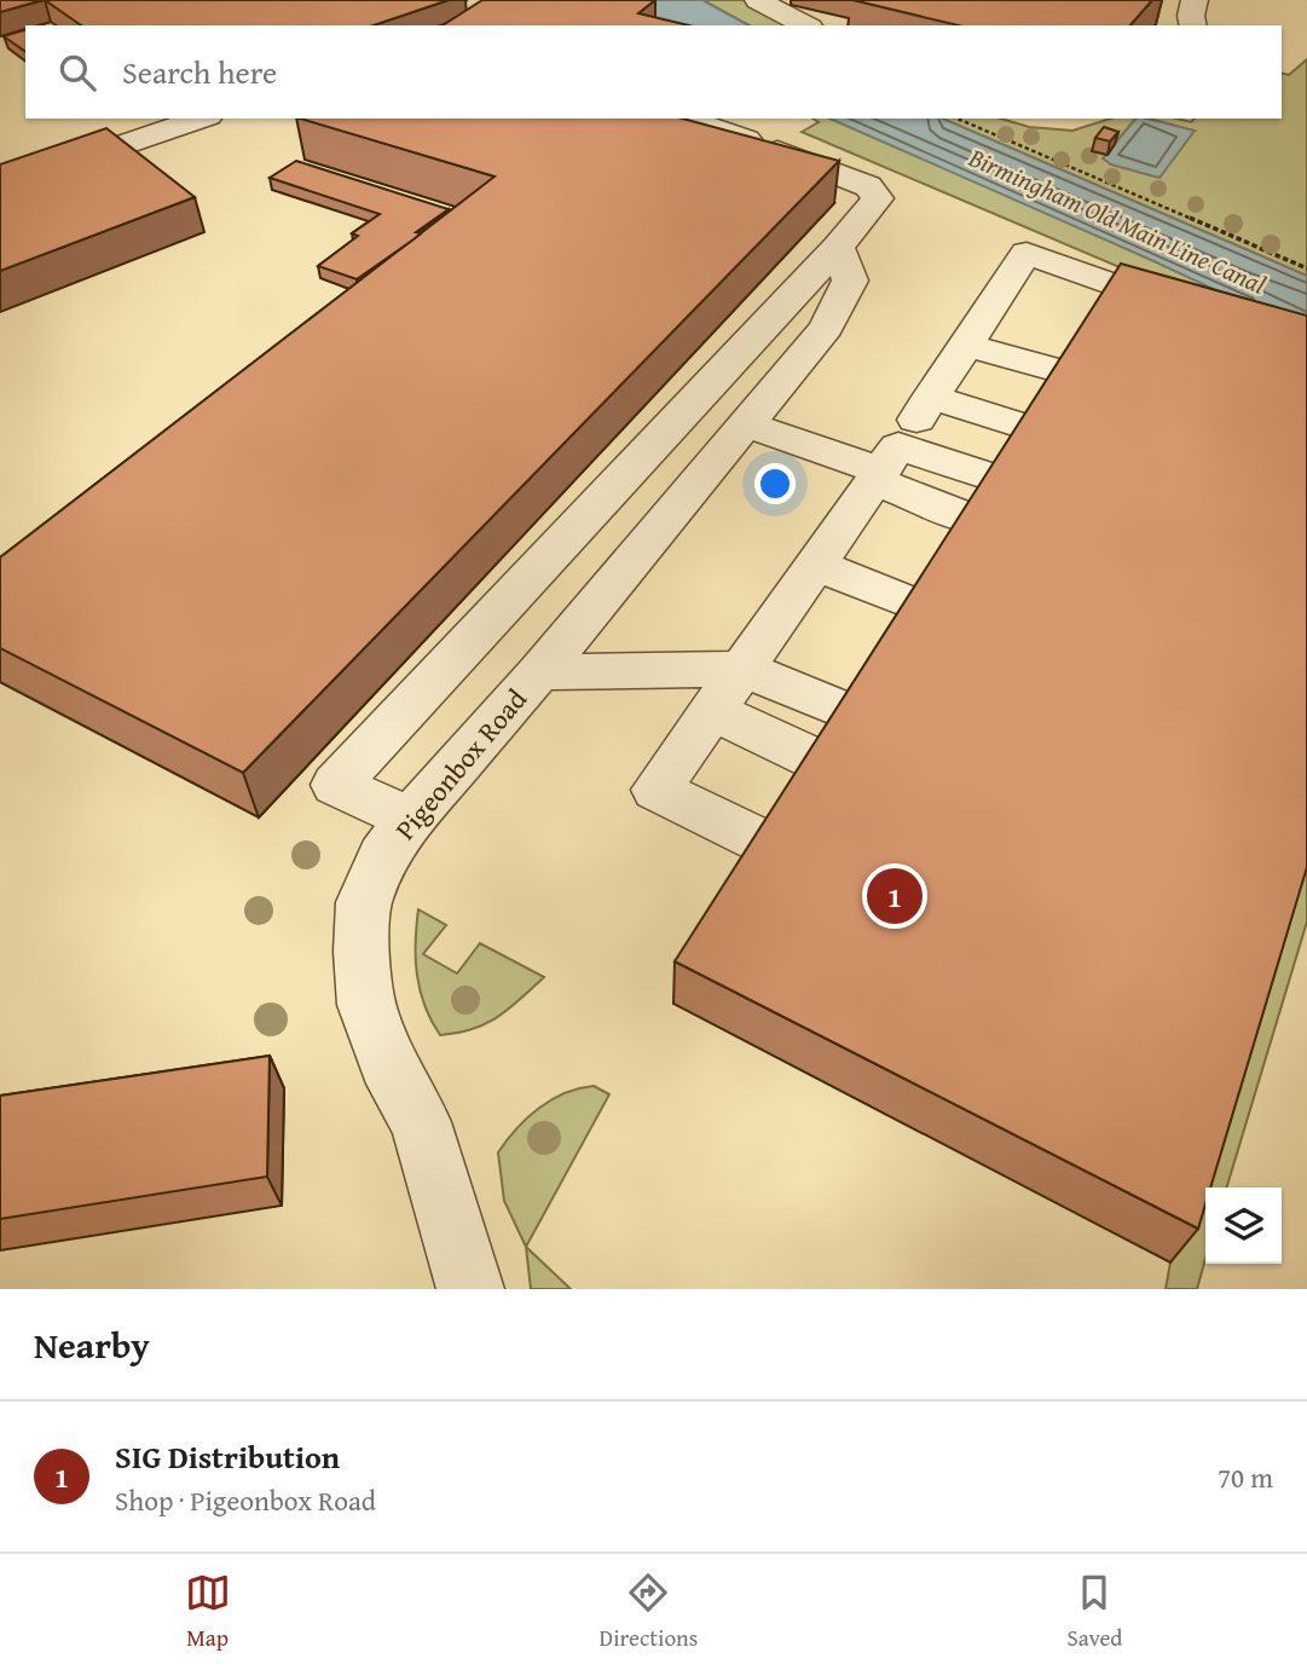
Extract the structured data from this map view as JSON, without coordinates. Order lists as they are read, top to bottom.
{
  "streets": {
    "street": ["Pigeonbox Road"]
  },
  "water": ["Birmingham Old Main Line Canal"],
  "page": {
    "search": "Search here",
    "pins": "1",
    "heading": "Nearby",
    "list": [
      {
        "mark": "1",
        "name": "SIG Distribution",
        "note": "Shop · Pigeonbox Road",
        "value": "70 m"
      }
    ],
    "nav": ["Map", "Directions", "Saved"]
  }
}
